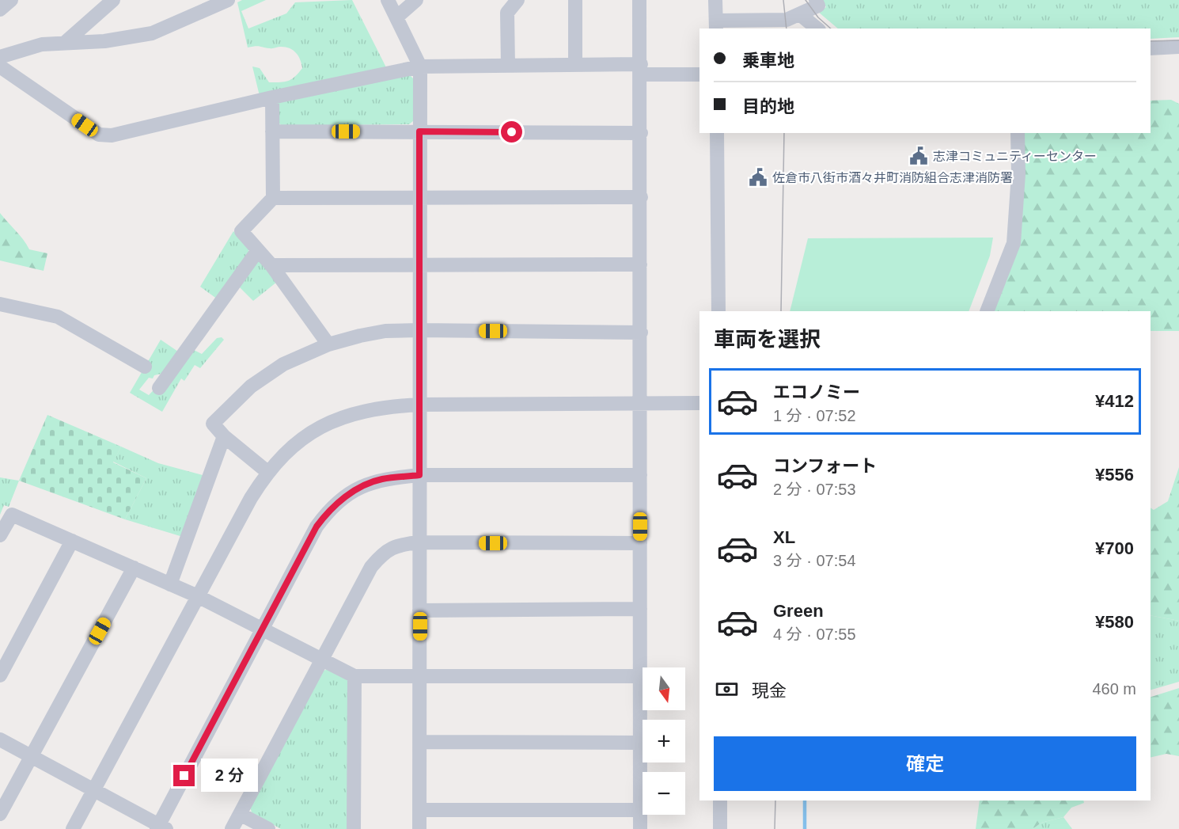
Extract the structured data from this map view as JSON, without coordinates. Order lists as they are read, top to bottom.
{
  "places": {
    "public building": ["志津コミュニティーセンター", "佐倉市八街市酒々井町消防組合志津消防署"]
  },
  "north": "bottom",
  "page": {
    "banner": ["乗車地", "目的地"],
    "heading": "車両を選択",
    "list": [
      {
        "name": "エコノミー",
        "note": "1 分 · 07:52",
        "value": "¥412"
      },
      {
        "name": "コンフォート",
        "note": "2 分 · 07:53",
        "value": "¥556"
      },
      {
        "name": "XL",
        "note": "3 分 · 07:54",
        "value": "¥700"
      },
      {
        "name": "Green",
        "note": "4 分 · 07:55",
        "value": "¥580"
      }
    ],
    "pay": ["現金", "460 m"],
    "map_buttons": ["+", "−"],
    "buttons": "確定",
    "bubble": "2 分"
  }
}
